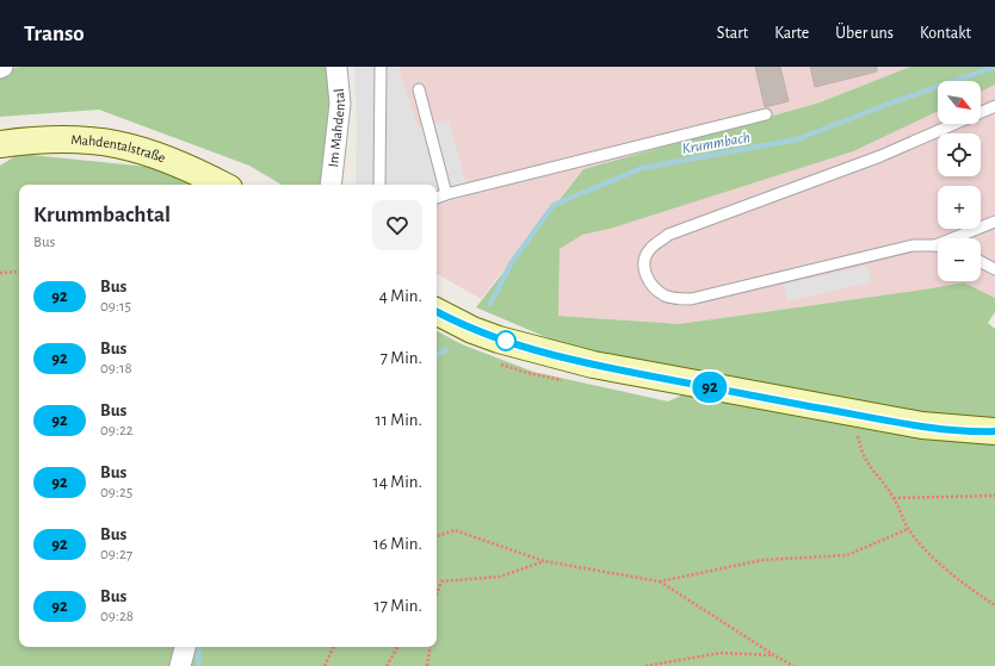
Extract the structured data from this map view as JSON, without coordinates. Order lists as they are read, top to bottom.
{
  "streets": {
    "main road": ["Mahdentalstraße"],
    "street": ["Im Mahdental"]
  },
  "water": ["Krummbach"],
  "lines": ["bus line 92"],
  "north": "bottom right",
  "page": {
    "header": "Transo",
    "nav": [
      "Start",
      "Karte",
      "Über uns",
      "Kontakt"
    ],
    "on_map": "92",
    "map_buttons": ["+", "−"],
    "heading": ["Krummbachtal", "Bus"],
    "list": [
      {
        "mark": "92",
        "name": "Bus",
        "note": "09:15",
        "value": "4 Min."
      },
      {
        "mark": "92",
        "name": "Bus",
        "note": "09:18",
        "value": "7 Min."
      },
      {
        "mark": "92",
        "name": "Bus",
        "note": "09:22",
        "value": "11 Min."
      },
      {
        "mark": "92",
        "name": "Bus",
        "note": "09:25",
        "value": "14 Min."
      },
      {
        "mark": "92",
        "name": "Bus",
        "note": "09:27",
        "value": "16 Min."
      },
      {
        "mark": "92",
        "name": "Bus",
        "note": "09:28",
        "value": "17 Min."
      }
    ]
  }
}
